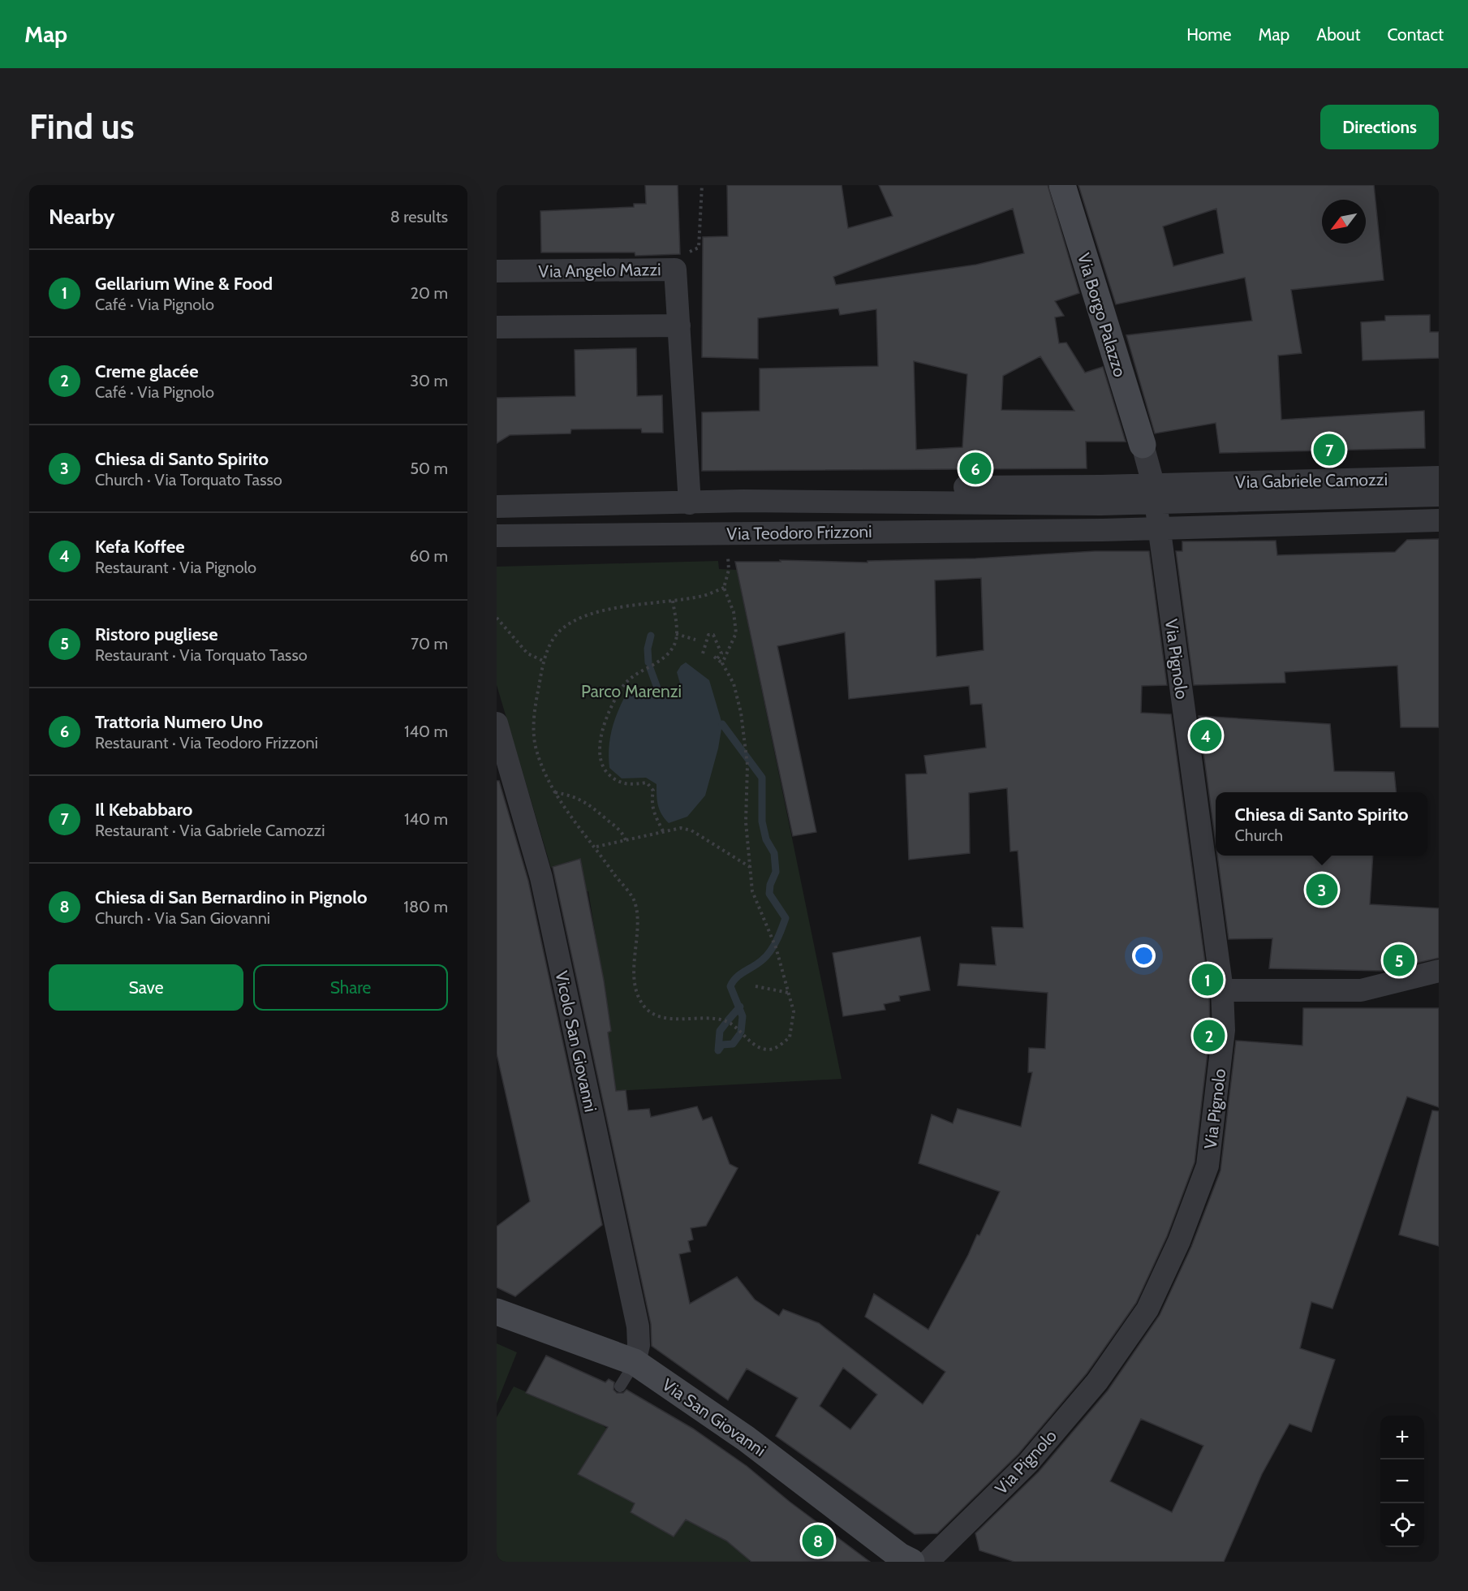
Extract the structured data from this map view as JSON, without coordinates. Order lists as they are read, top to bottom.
{
  "streets": {
    "street": [
      "Via Angelo Mazzi",
      "Via Borgo Palazzo",
      "Via Gabriele Camozzi",
      "Via Teodoro Frizzoni",
      "Via Pignolo",
      "Vicolo San Giovanni",
      "Via San Giovanni"
    ]
  },
  "crossings": [
    ["Via Angelo Mazzi", "Via Teodoro Frizzoni"],
    ["Via Borgo Palazzo", "Via Pignolo"],
    ["Via Gabriele Camozzi", "Via Teodoro Frizzoni"],
    ["Via Teodoro Frizzoni", "Via Pignolo"],
    ["Vicolo San Giovanni", "Via San Giovanni"]
  ],
  "parks": ["Parco Marenzi"],
  "north": "bottom left",
  "page": {
    "header": "Map",
    "nav": [
      "Home",
      "Map",
      "About",
      "Contact"
    ],
    "buttons": [
      "Directions",
      ["Save", "Share"]
    ],
    "title": "Find us",
    "heading": ["Nearby", "8 results"],
    "list": [
      {
        "mark": "1",
        "name": "Gellarium Wine & Food",
        "note": "Café · Via Pignolo",
        "value": "20 m"
      },
      {
        "mark": "2",
        "name": "Creme glacée",
        "note": "Café · Via Pignolo",
        "value": "30 m"
      },
      {
        "mark": "3",
        "name": "Chiesa di Santo Spirito",
        "note": "Church · Via Torquato Tasso",
        "value": "50 m"
      },
      {
        "mark": "4",
        "name": "Kefa Koffee",
        "note": "Restaurant · Via Pignolo",
        "value": "60 m"
      },
      {
        "mark": "5",
        "name": "Ristoro pugliese",
        "note": "Restaurant · Via Torquato Tasso",
        "value": "70 m"
      },
      {
        "mark": "6",
        "name": "Trattoria Numero Uno",
        "note": "Restaurant · Via Teodoro Frizzoni",
        "value": "140 m"
      },
      {
        "mark": "7",
        "name": "Il Kebabbaro",
        "note": "Restaurant · Via Gabriele Camozzi",
        "value": "140 m"
      },
      {
        "mark": "8",
        "name": "Chiesa di San Bernardino in Pignolo",
        "note": "Church · Via San Giovanni",
        "value": "180 m"
      }
    ],
    "pins": [
      "7",
      "6",
      "4",
      "3",
      "5",
      "1",
      "2",
      "8"
    ],
    "popup": ["Chiesa di Santo Spirito", "Church"],
    "map_buttons": ["+", "−"]
  }
}
